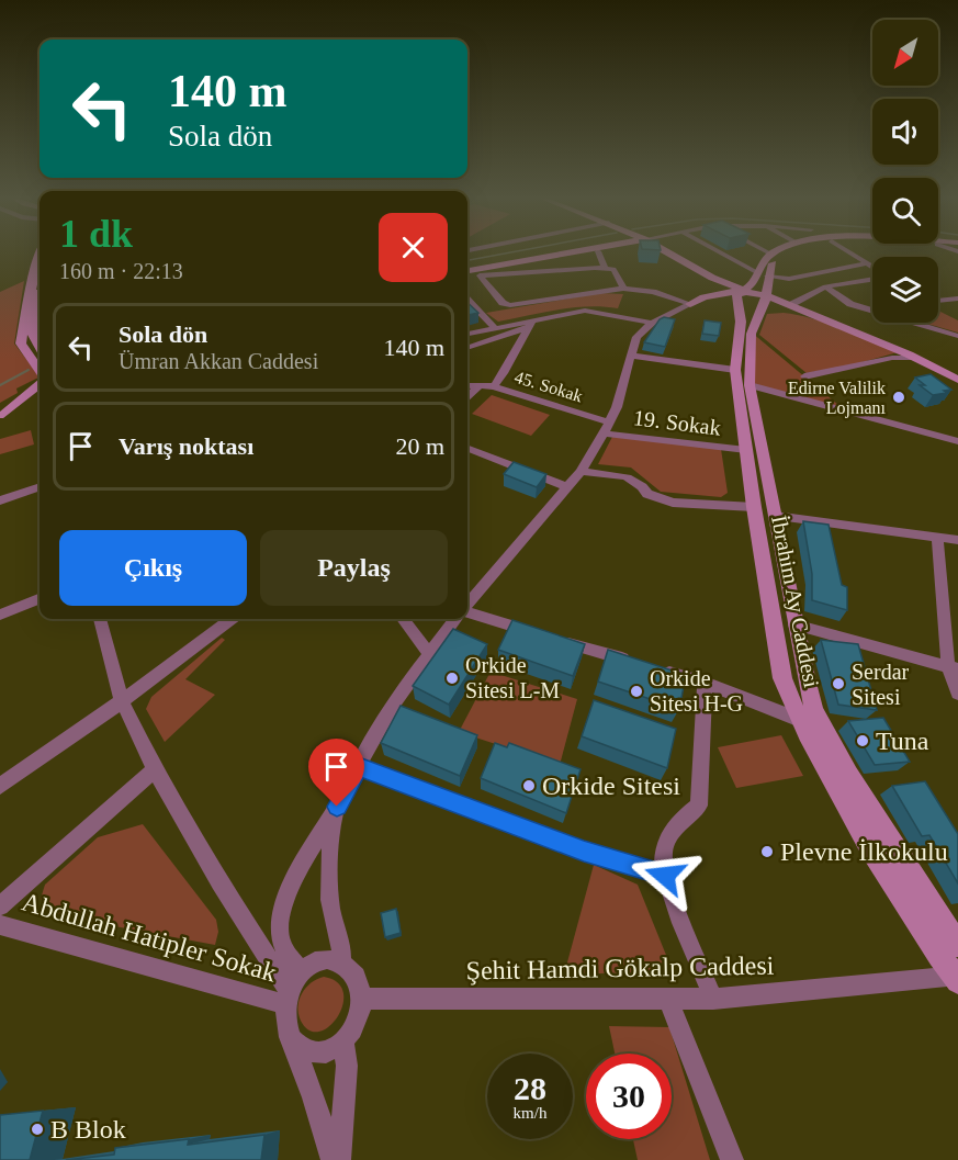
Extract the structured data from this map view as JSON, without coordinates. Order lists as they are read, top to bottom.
{
  "streets": {
    "main road": ["İbrahim Ay Caddesi"],
    "street": [
      "45. Sokak",
      "19. Sokak",
      "Abdullah Hatipler Sokak",
      "Şehit Hamdi Gökalp Caddesi"
    ]
  },
  "crossings": [
    ["19. Sokak", "İbrahim Ay Caddesi"],
    ["İbrahim Ay Caddesi", "Şehit Hamdi Gökalp Caddesi"],
    ["Abdullah Hatipler Sokak", "Şehit Hamdi Gökalp Caddesi"]
  ],
  "places": [
    "Edirne Valilik Lojmanı",
    "Orkide Sitesi L-M",
    "Serdar Sitesi",
    "Orkide Sitesi H-G",
    "Tuna",
    "Orkide Sitesi",
    "Plevne İlkokulu",
    "B Blok"
  ],
  "north": "bottom left",
  "page": {
    "turn": ["140 m", "Sola dön"],
    "heading": ["1 dk", "160 m · 22:13"],
    "list": [
      {
        "name": "Sola dön",
        "note": "Ümran Akkan Caddesi",
        "value": "140 m"
      },
      {
        "name": "Varış noktası",
        "value": "20 m"
      }
    ],
    "buttons": ["Çıkış", "Paylaş"],
    "speed": "28 km/h",
    "limit": "30"
  }
}
